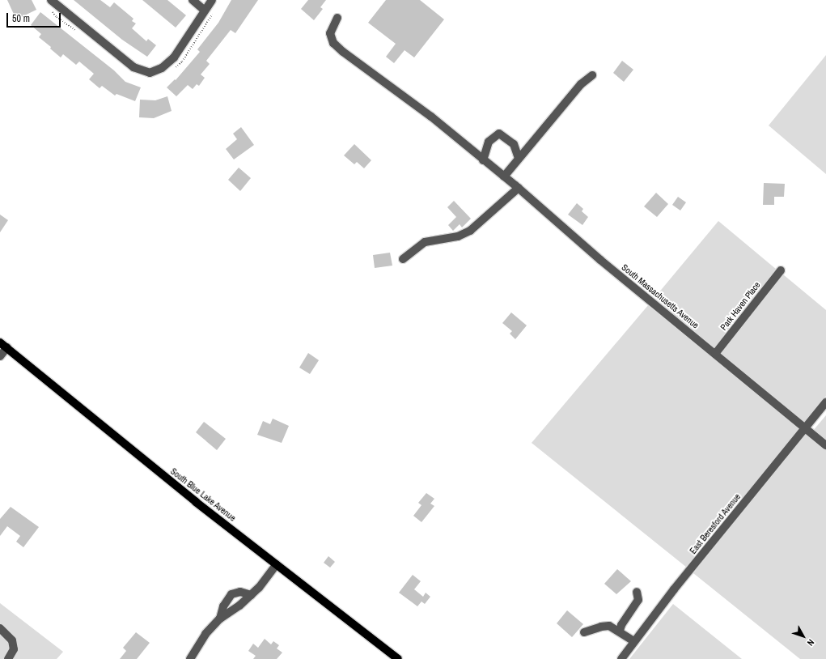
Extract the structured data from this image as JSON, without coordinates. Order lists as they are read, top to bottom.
{
  "streets": {
    "main road": ["South Blue Lake Avenue"],
    "street": ["South Massachusetts Avenue", "Park Haven Place", "East Beresford Avenue"]
  },
  "crossings": [
    ["South Massachusetts Avenue", "Park Haven Place"],
    ["South Massachusetts Avenue", "East Beresford Avenue"]
  ],
  "scale_bar": "50 m",
  "north": "bottom right"
}
